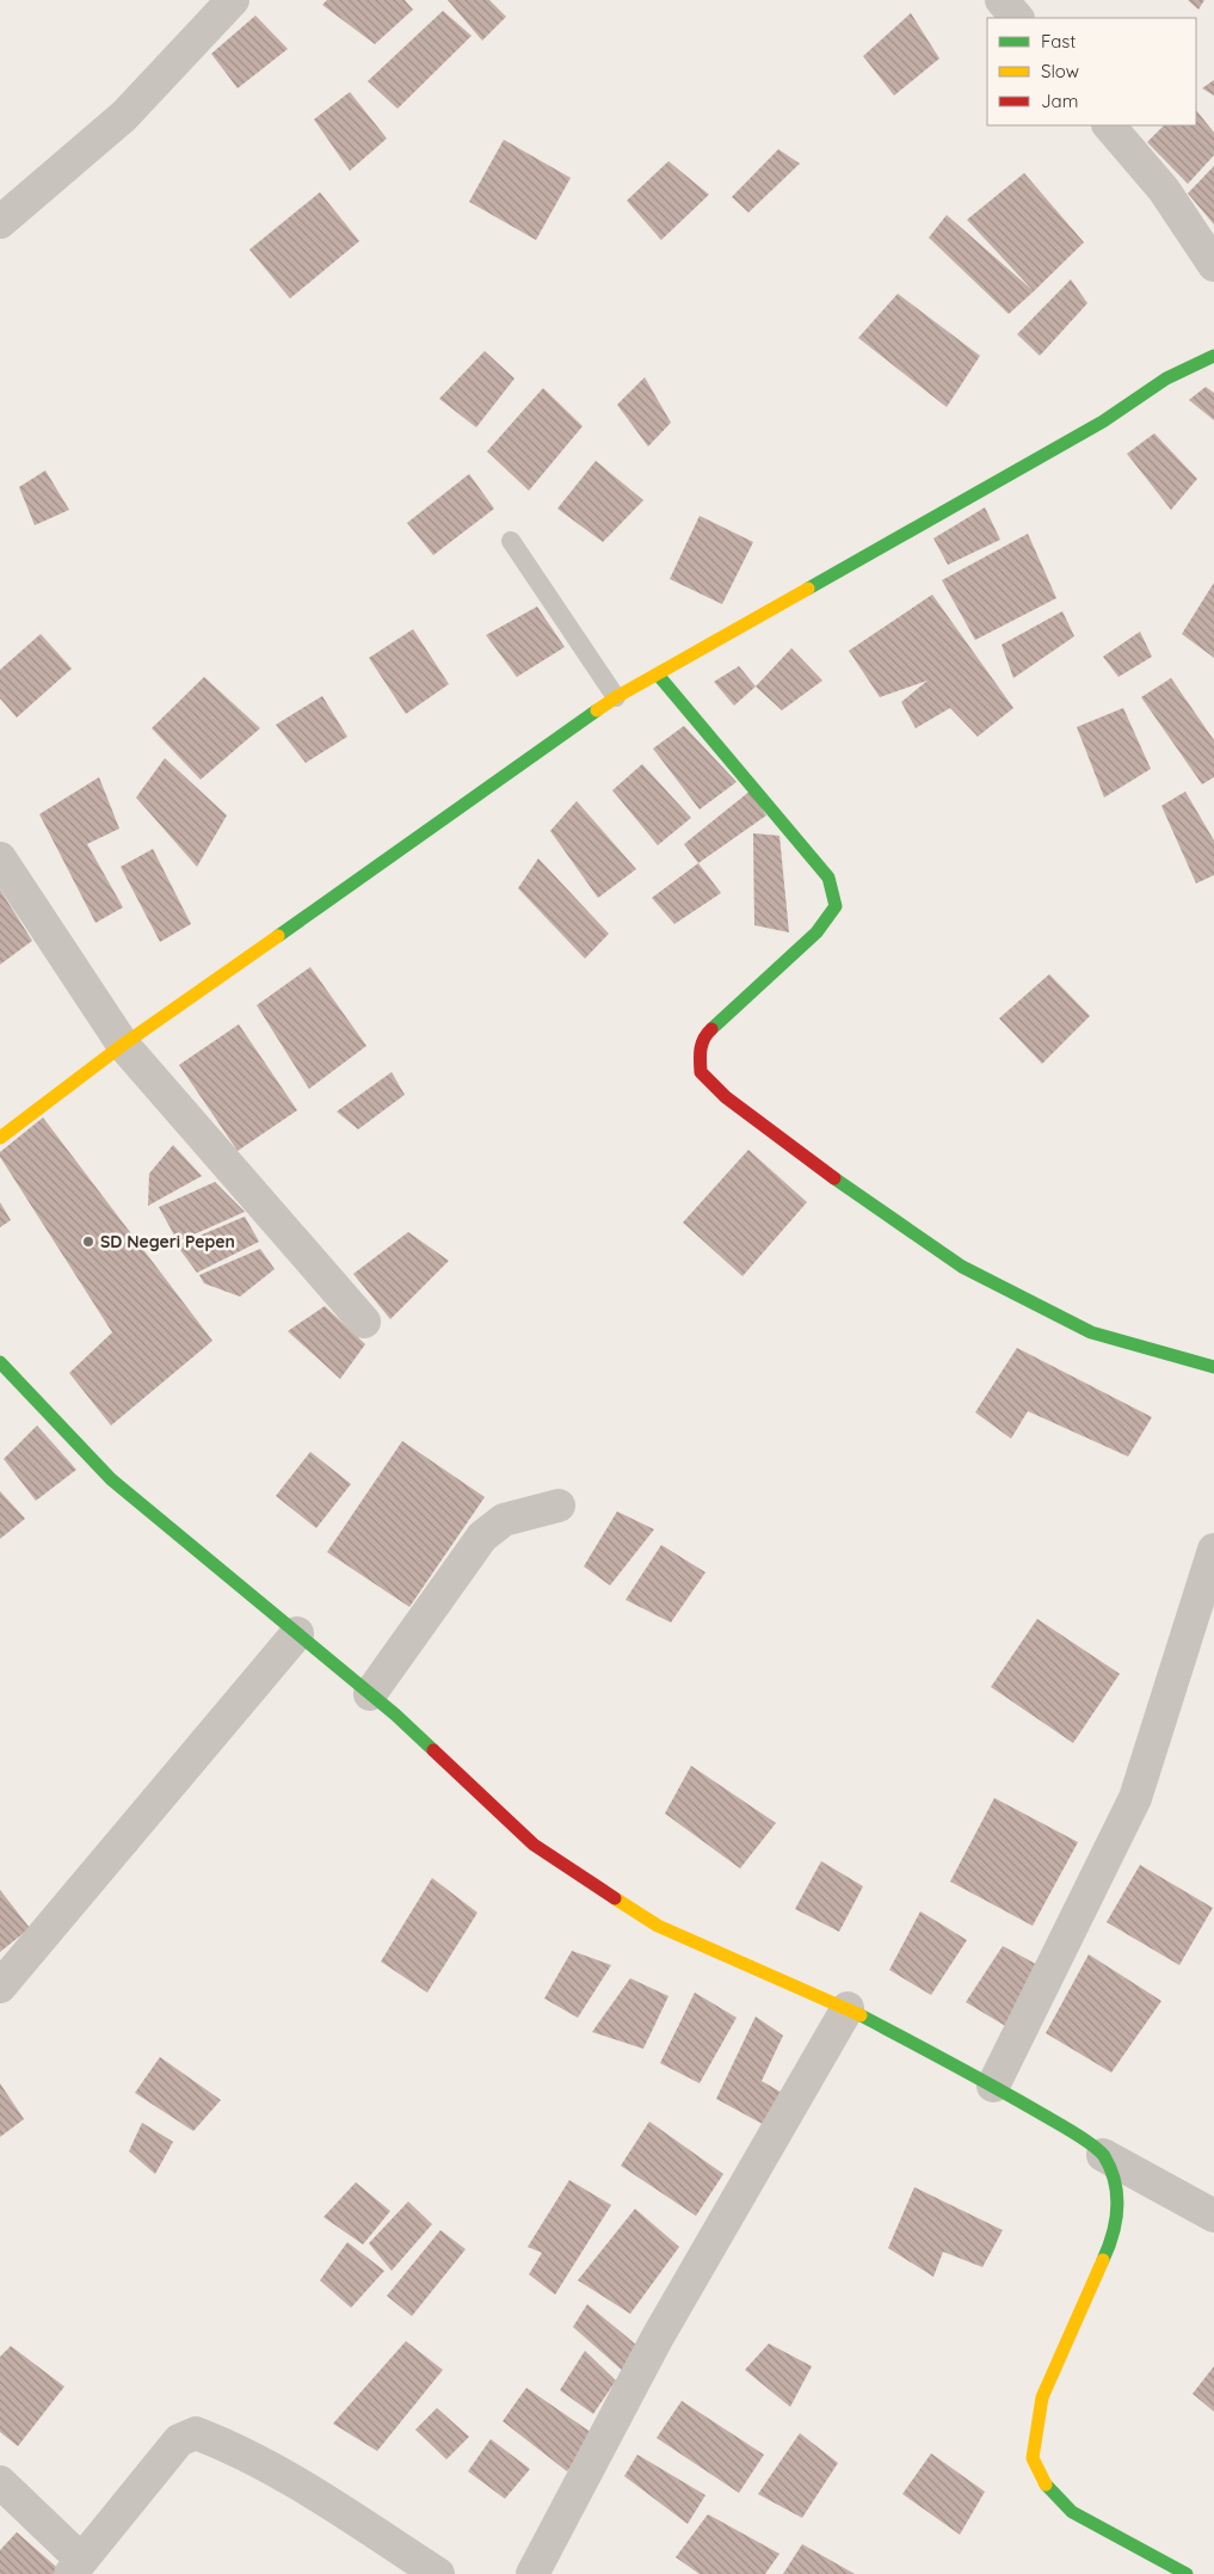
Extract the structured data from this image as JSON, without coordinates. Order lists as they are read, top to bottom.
{
  "places": ["SD Negeri Pepen"],
  "legend": ["Fast", "Slow", "Jam"]
}
